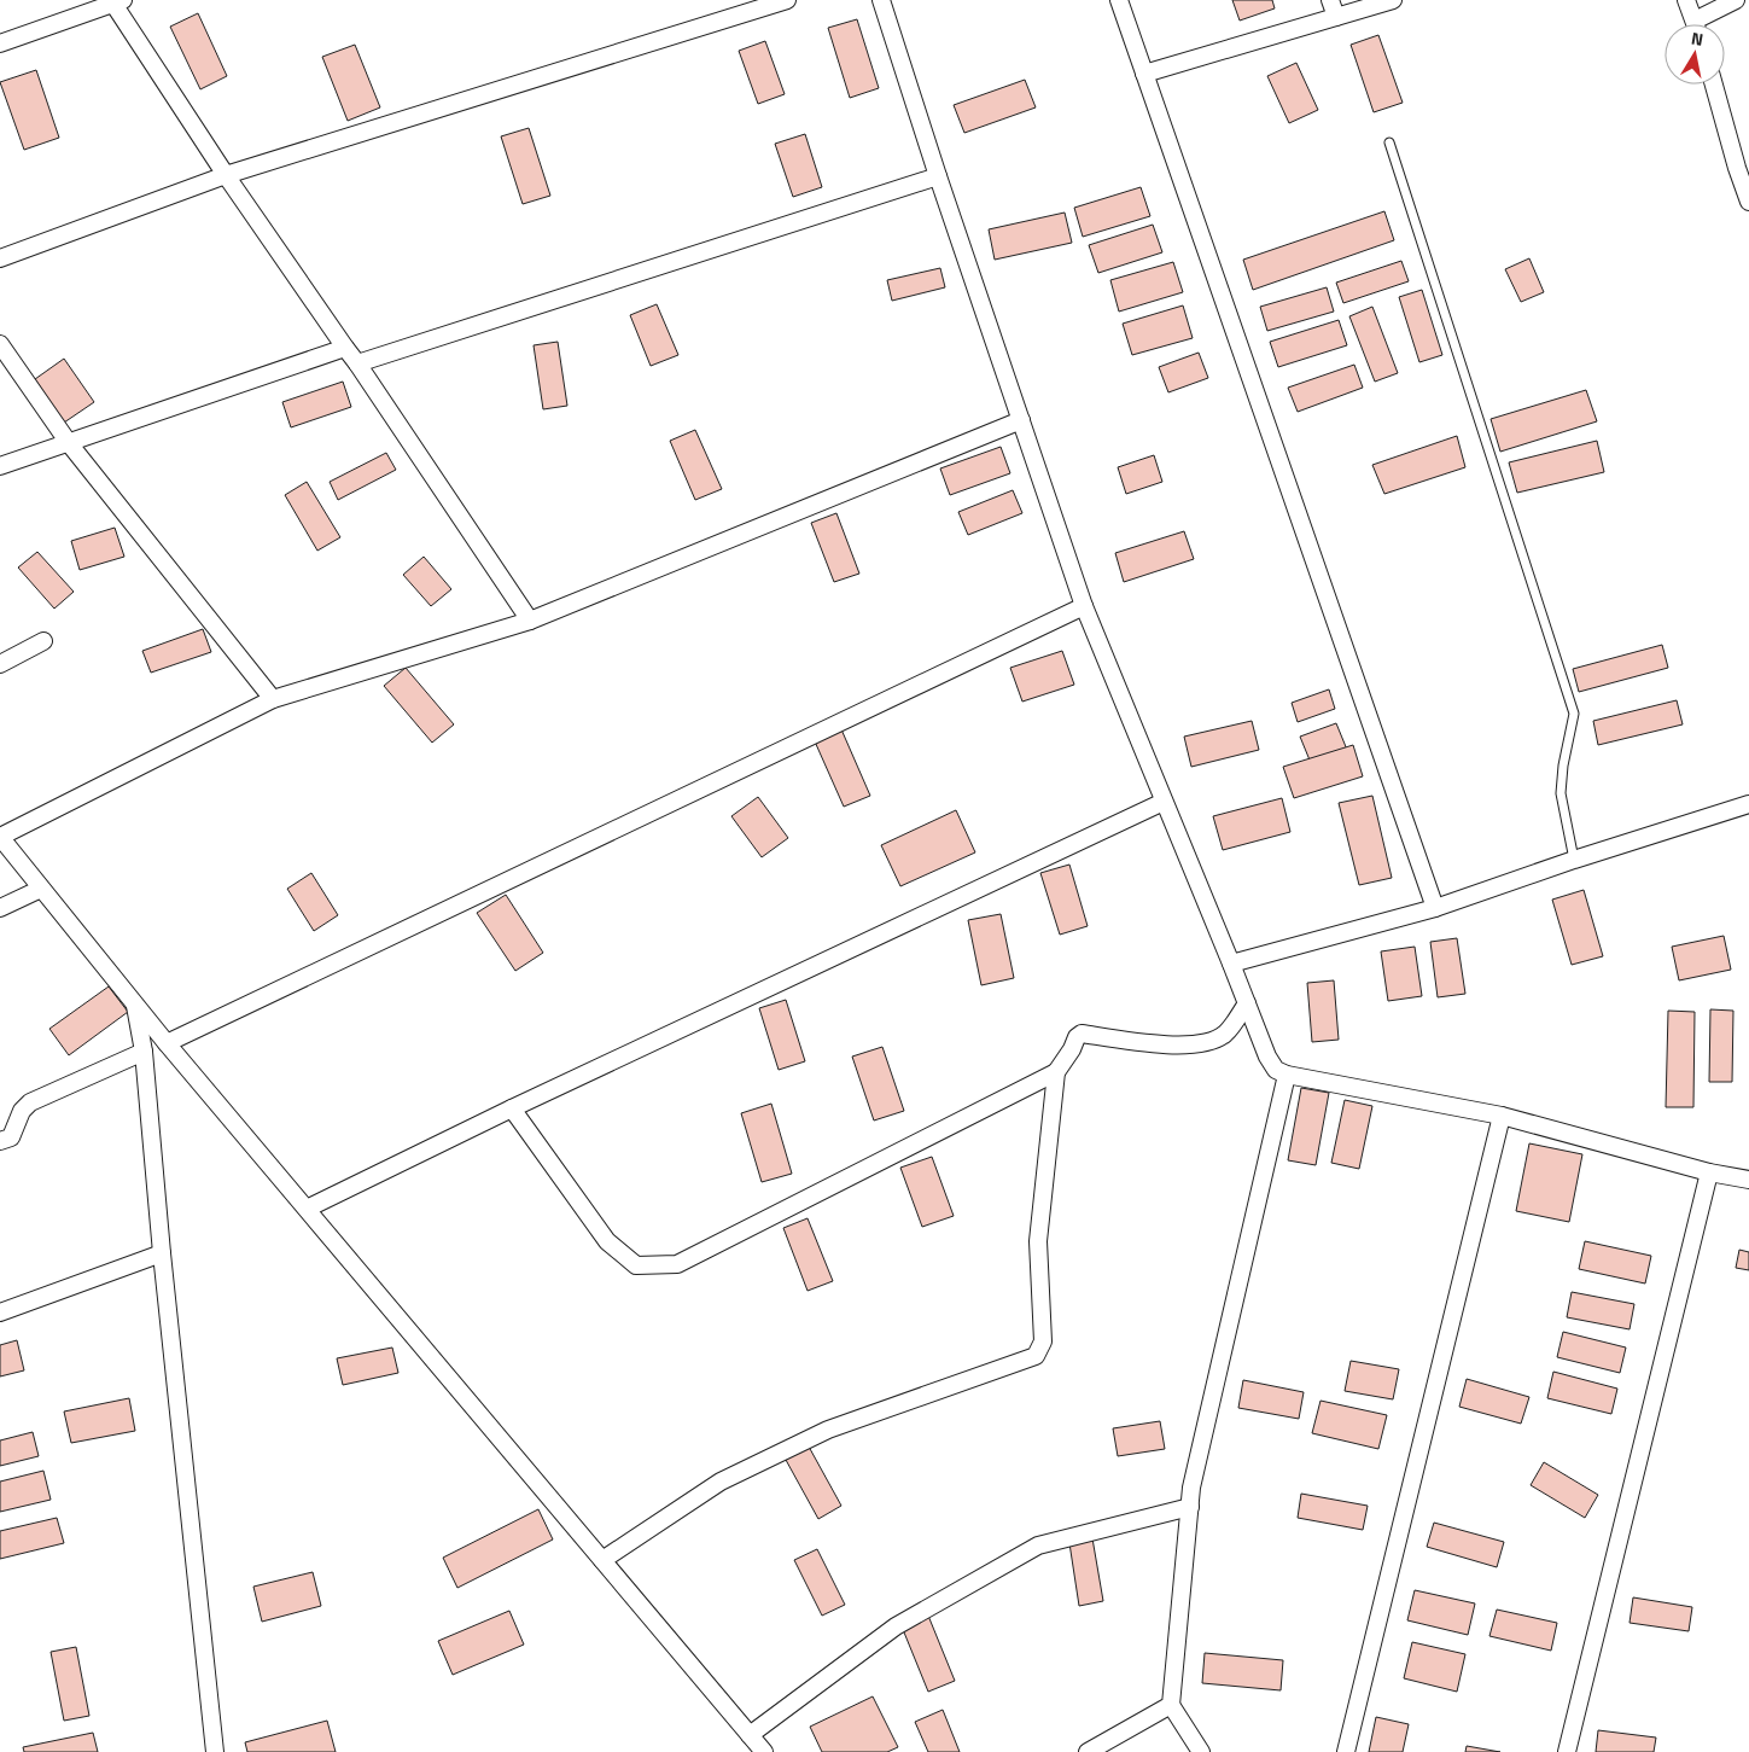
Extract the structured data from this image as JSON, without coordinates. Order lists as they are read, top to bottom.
{
  "north": "top"
}
